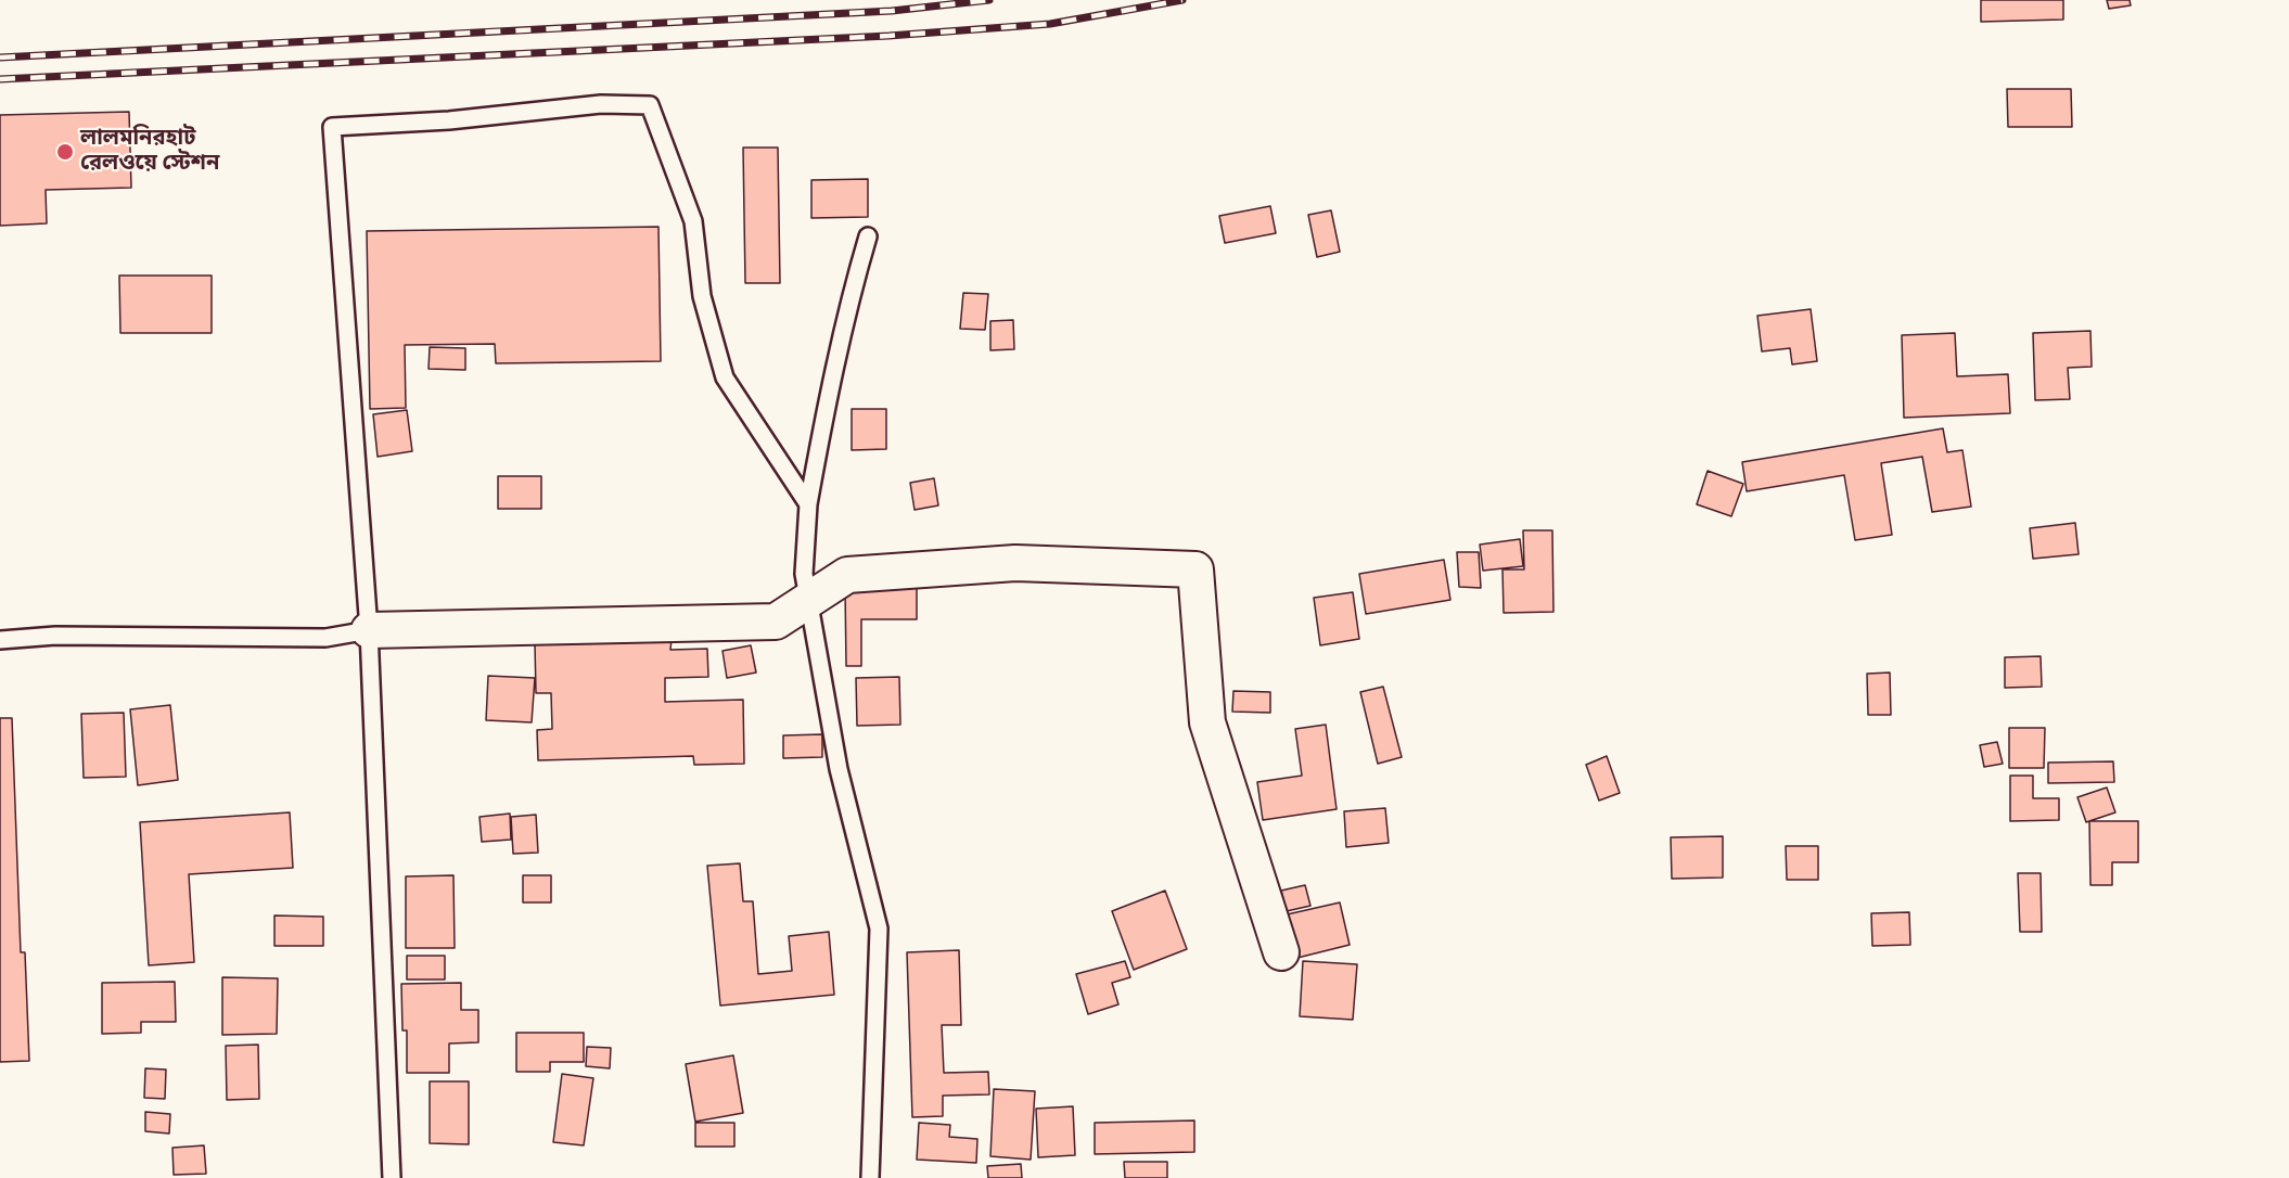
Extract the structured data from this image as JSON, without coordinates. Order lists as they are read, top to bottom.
{
  "places": ["লালমনিরহাট রেলওয়ে স্টেশন"]
}
